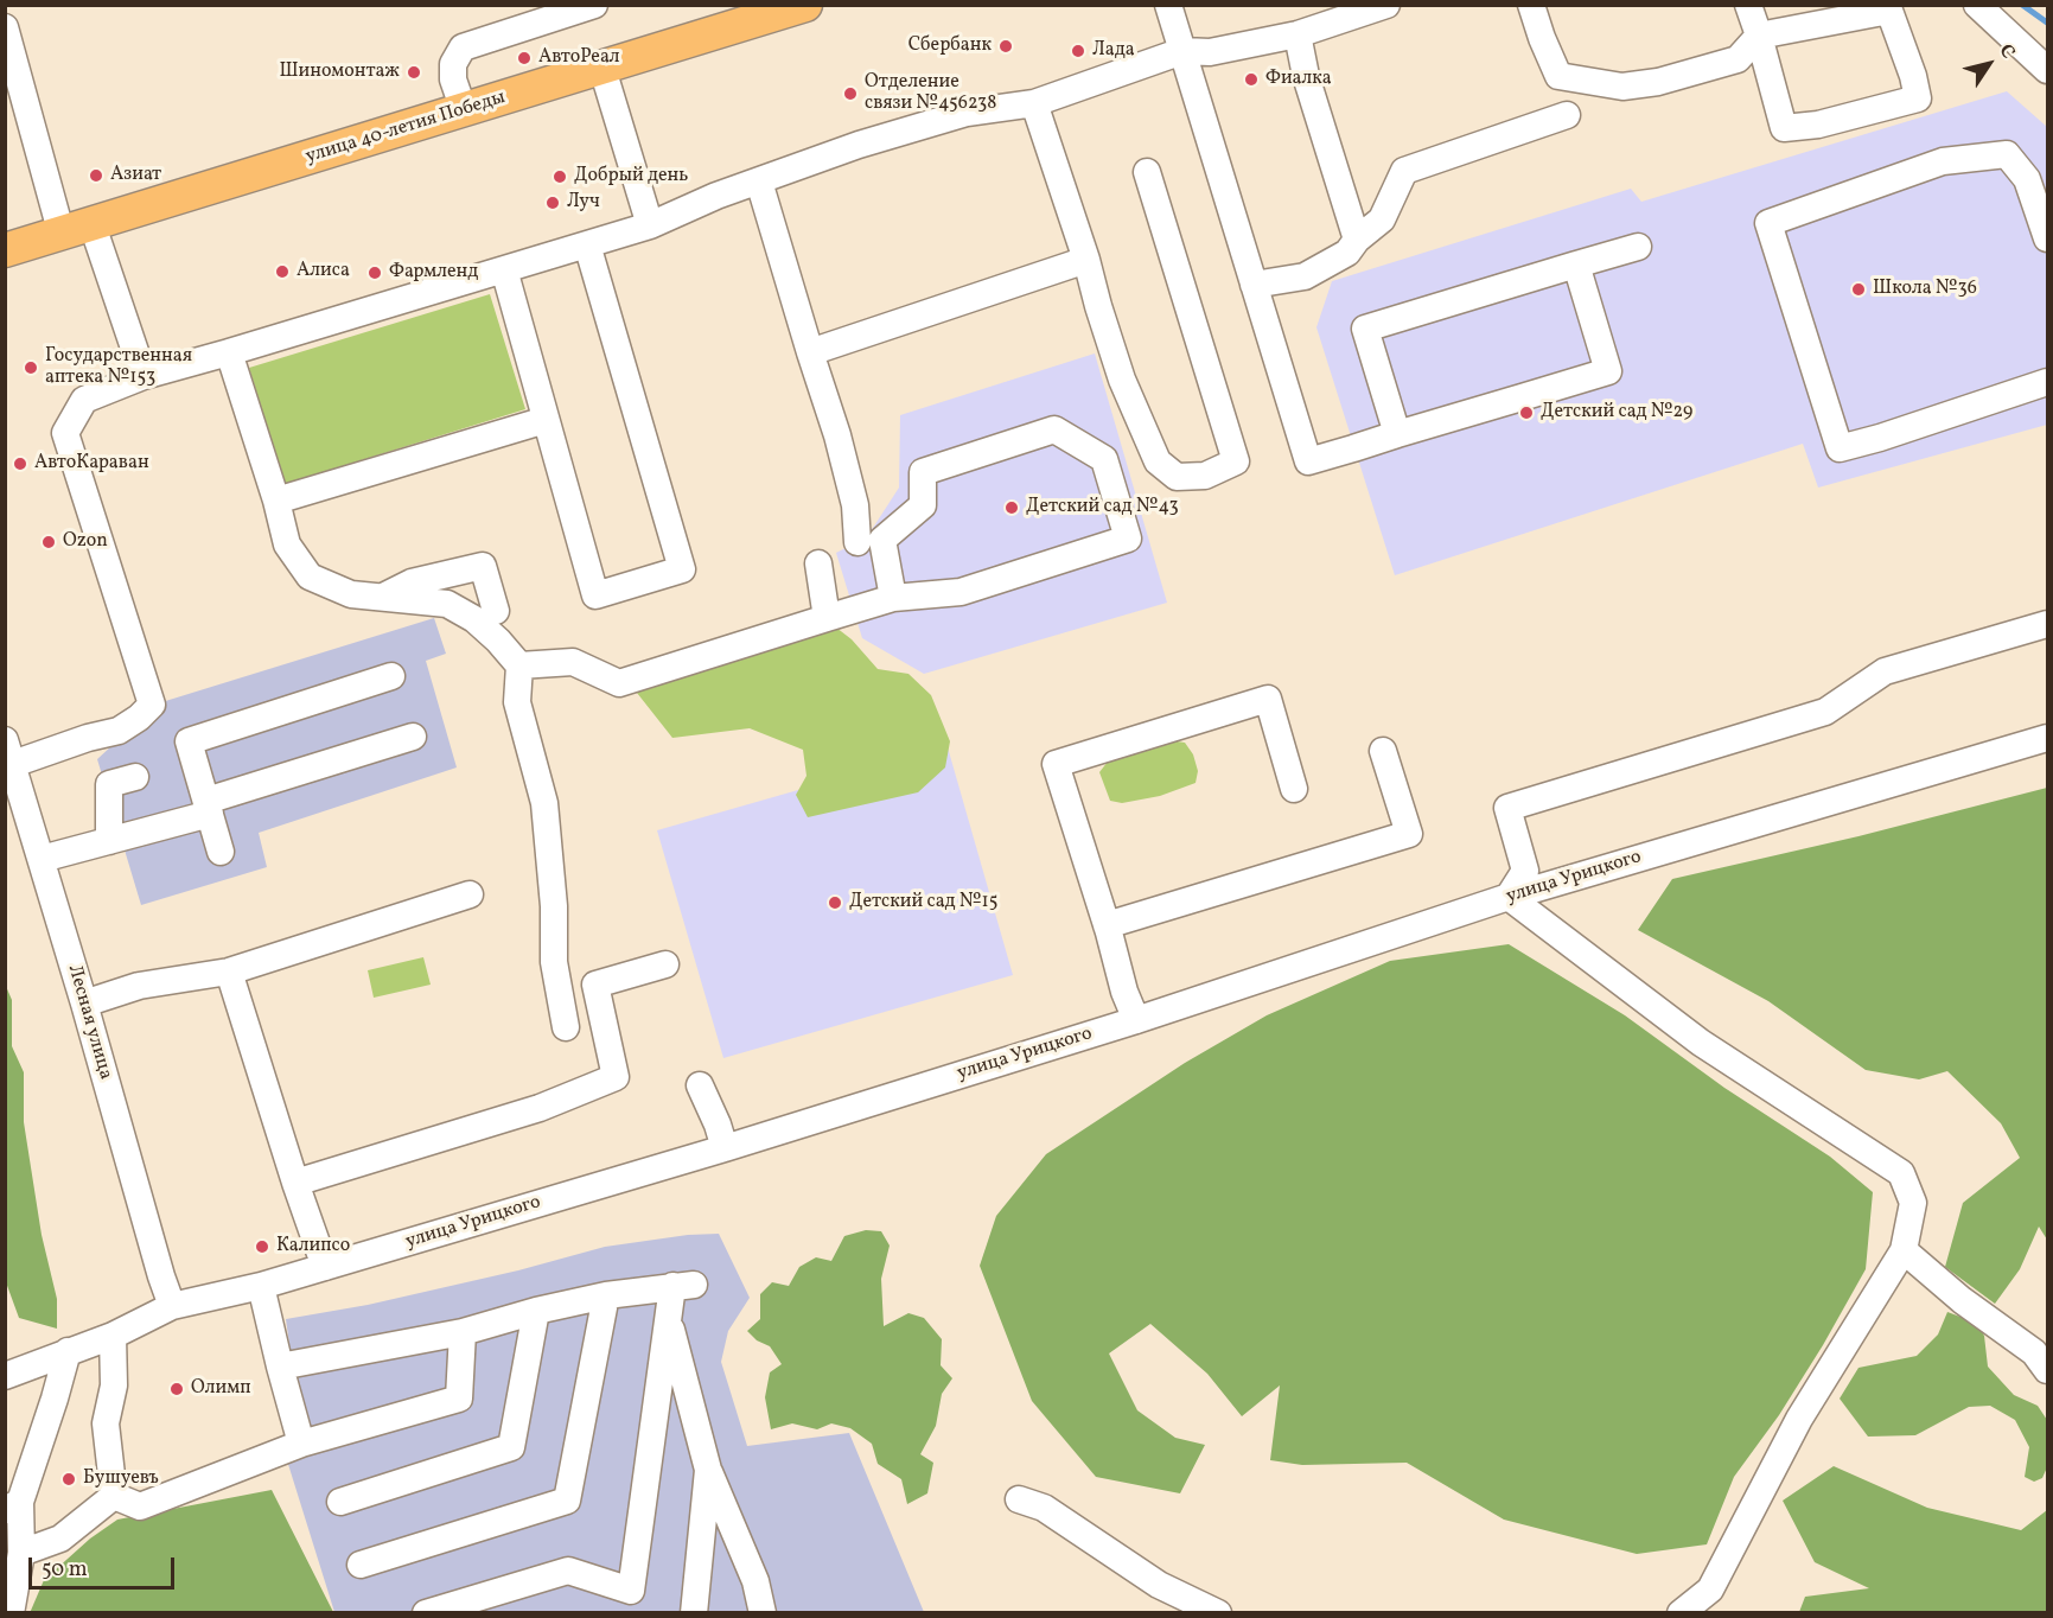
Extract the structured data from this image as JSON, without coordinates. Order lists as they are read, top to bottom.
{
  "streets": {
    "main road": ["улица 40-летия Победы"],
    "street": ["улица Урицкого", "Лесная улица"]
  },
  "crossings": [
    ["улица Урицкого", "Лесная улица"]
  ],
  "places": [
    "Сбербанк",
    "Лада",
    "AвтоРеал",
    "Шиномонтаж",
    "Фиалка",
    "Отделение связи №456238",
    "Азиат",
    "Добрый день",
    "Луч",
    "Алиса",
    "Фармленд",
    "Школа №36",
    "Государственная аптека №153",
    "Детский сад №29",
    "АвтоКараван",
    "Детский сад №43",
    "Ozon",
    "Детский сад №15",
    "Калипсо",
    "Олимп",
    "Бушуевъ"
  ],
  "scale_bar": "50 m",
  "north": "top right"
}
